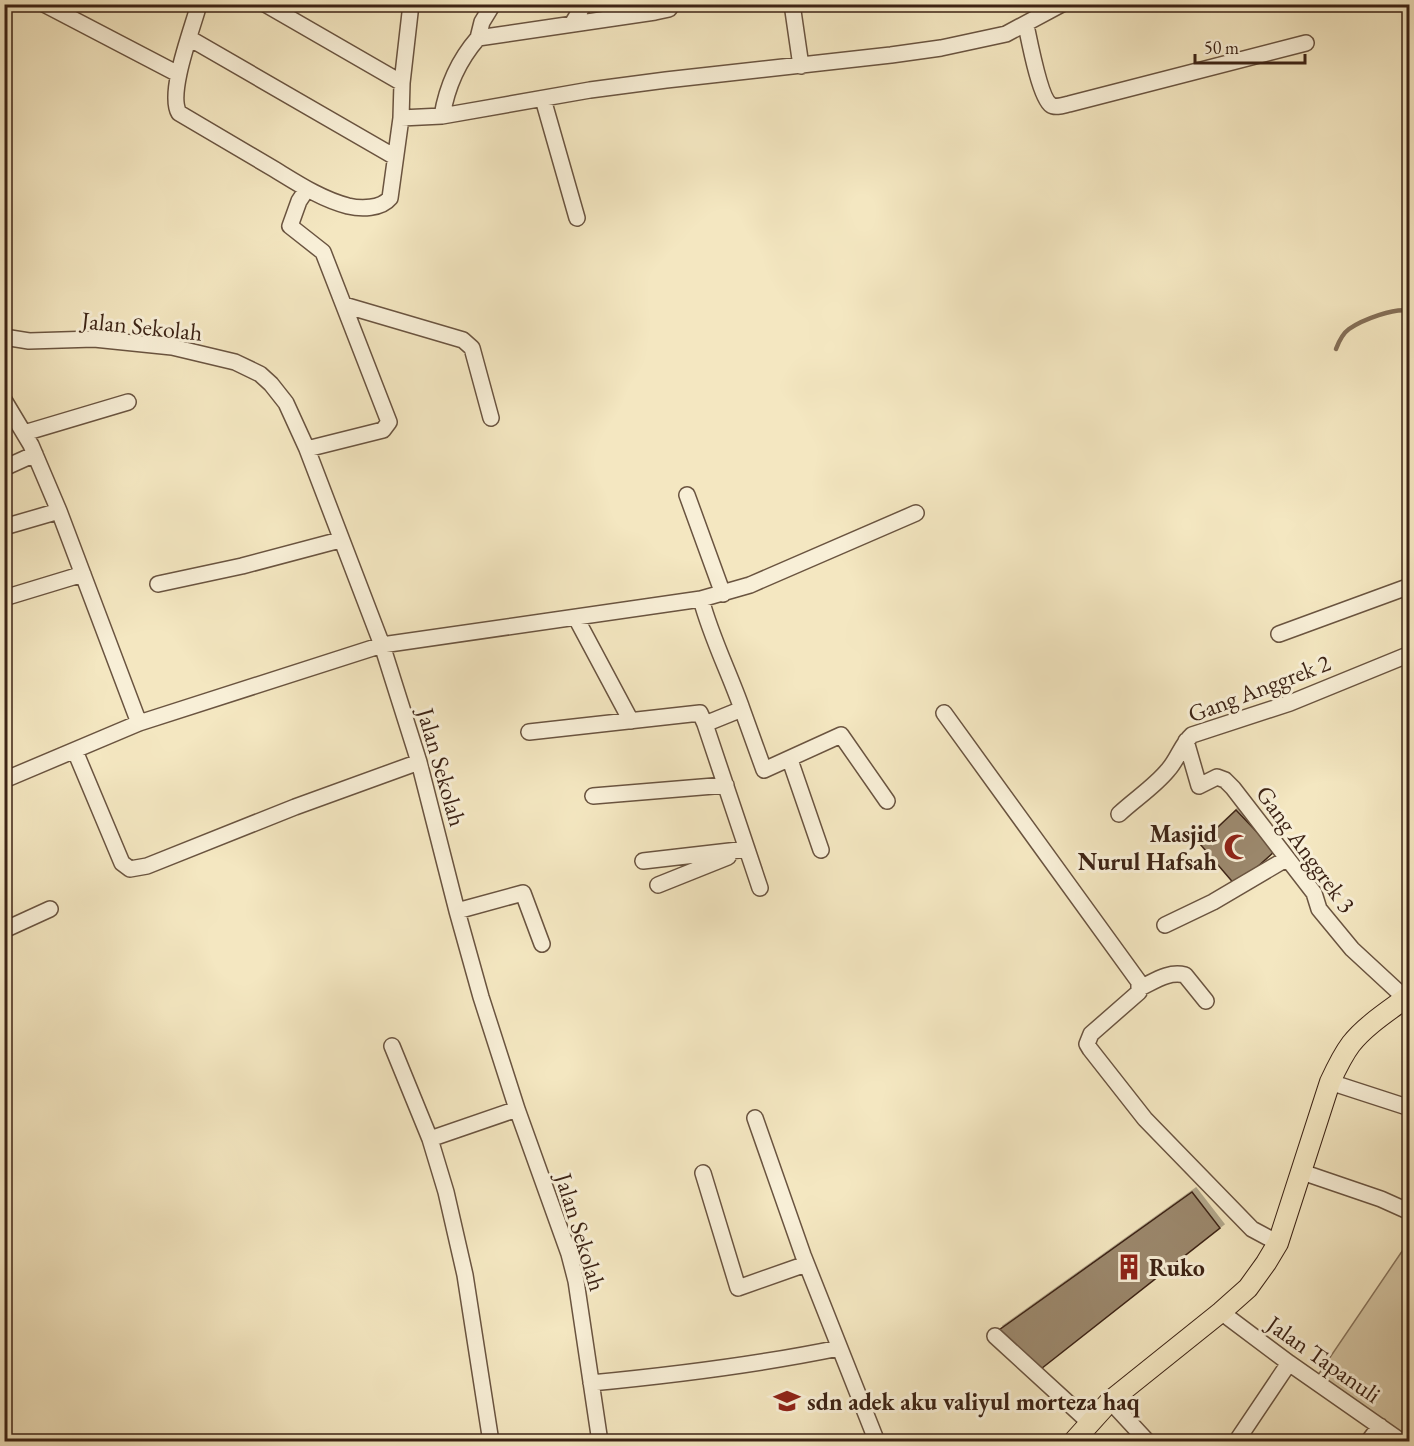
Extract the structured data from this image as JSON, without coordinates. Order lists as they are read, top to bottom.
{
  "streets": {
    "street": [
      "Jalan Sekolah",
      "Gang Anggrek 2",
      "Gang Anggrek 3",
      "Jalan Tapanuli"
    ]
  },
  "crossings": [
    ["Gang Anggrek 2", "Gang Anggrek 3"]
  ],
  "places": {
    "mosque": ["Masjid Nurul Hafsah"],
    "building": ["Ruko"],
    "school or university": ["sdn adek aku valiyul morteza haq"]
  },
  "scale_bar": "50 m"
}
